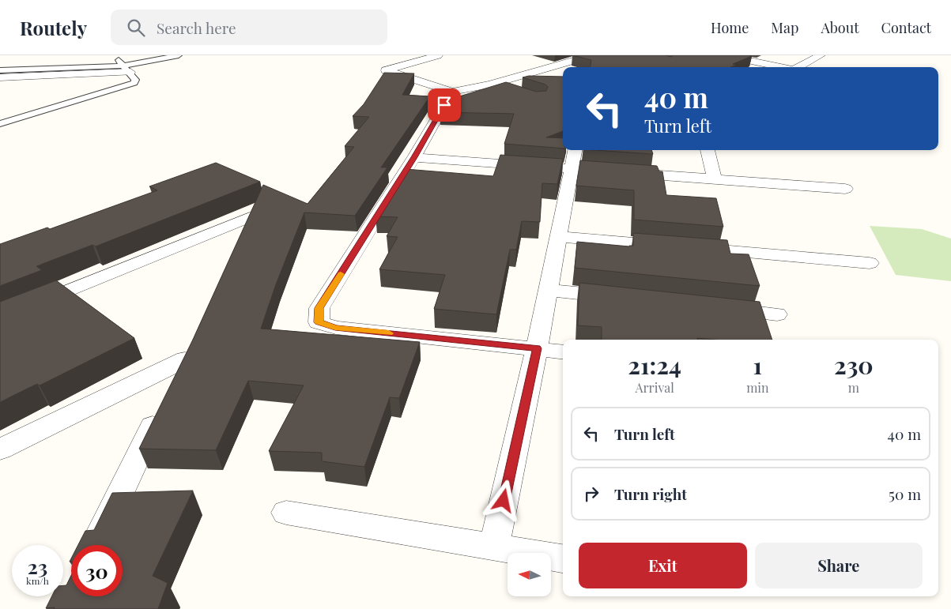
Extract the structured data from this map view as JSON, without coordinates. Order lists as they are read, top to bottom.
{
  "north": "left",
  "page": {
    "header": "Routely",
    "search": "Search here",
    "nav": [
      "Home",
      "Map",
      "About",
      "Contact"
    ],
    "turn": ["40 m", "Turn left"],
    "eta": [
      "21:24",
      "Arrival",
      "1",
      "min",
      "230",
      "m"
    ],
    "list": [
      {
        "name": "Turn left",
        "value": "40 m"
      },
      {
        "name": "Turn right",
        "value": "50 m"
      }
    ],
    "buttons": ["Exit", "Share"],
    "speed": "23 km/h",
    "limit": "30"
  }
}
